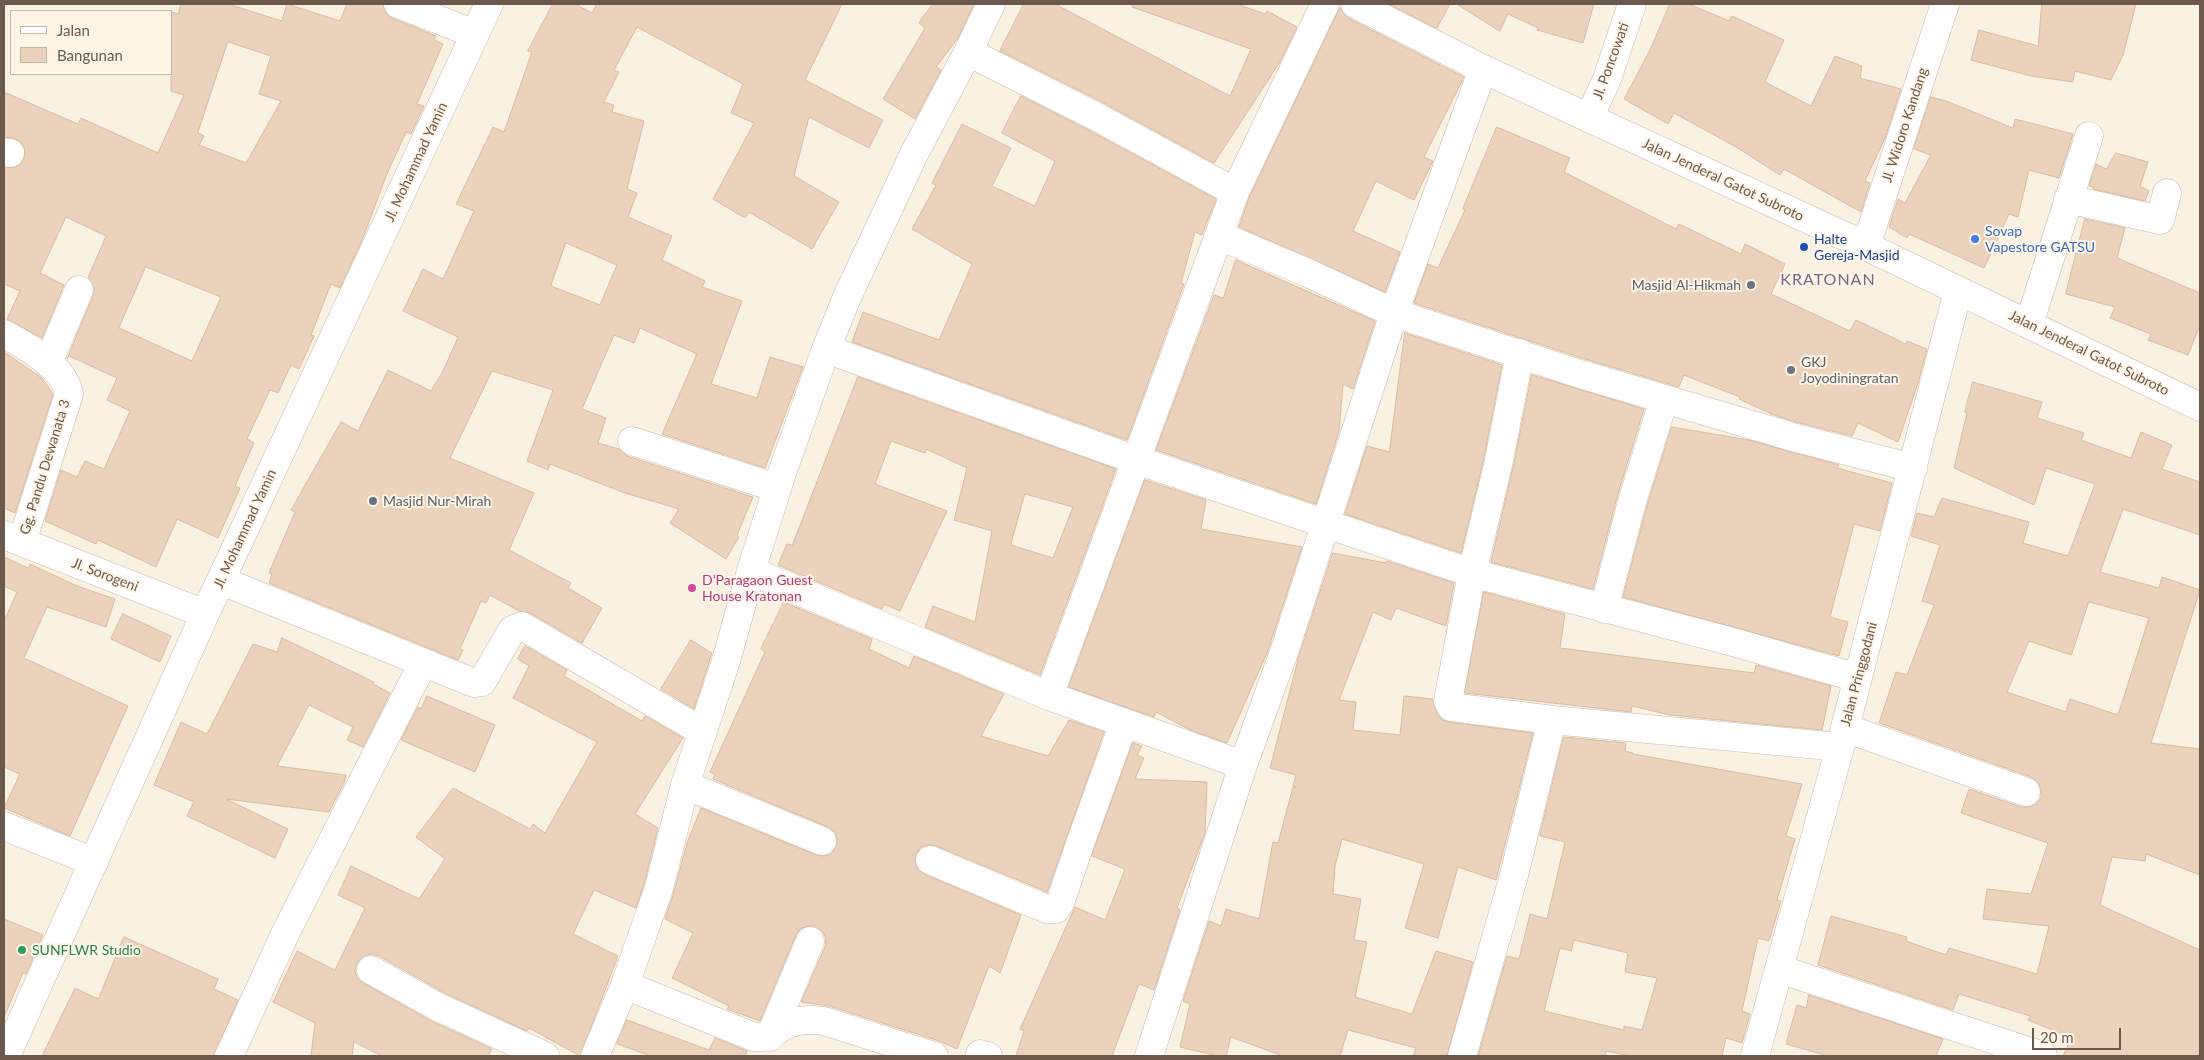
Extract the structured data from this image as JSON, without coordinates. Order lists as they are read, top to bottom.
{
  "streets": {
    "street": [
      "Jl. Poncowati",
      "Jl. Widoro Kandang",
      "Jl. Mohammad Yamin",
      "Jalan Jenderal Gatot Subroto",
      "Gg. Pandu Dewanata 3",
      "Jl. Sorogeni",
      "Jalan Pringgodani"
    ]
  },
  "crossings": [
    ["Jl. Poncowati", "Jalan Jenderal Gatot Subroto"],
    ["Jl. Widoro Kandang", "Jalan Jenderal Gatot Subroto"],
    ["Jl. Mohammad Yamin", "Jl. Sorogeni"],
    ["Jalan Jenderal Gatot Subroto", "Jalan Pringgodani"],
    ["Gg. Pandu Dewanata 3", "Jl. Sorogeni"]
  ],
  "districts": ["KRATONAN"],
  "places": [
    "Sovap Vapestore GATSU",
    "Halte Gereja-Masjid",
    "Masjid Al-Hikmah",
    "GKJ Joyodiningratan",
    "Masjid Nur-Mirah",
    "D'Paragaon Guest House Kratonan",
    "SUNFLWR Studio"
  ],
  "legend": ["Jalan", "Bangunan"],
  "scale_bar": "20 m"
}
